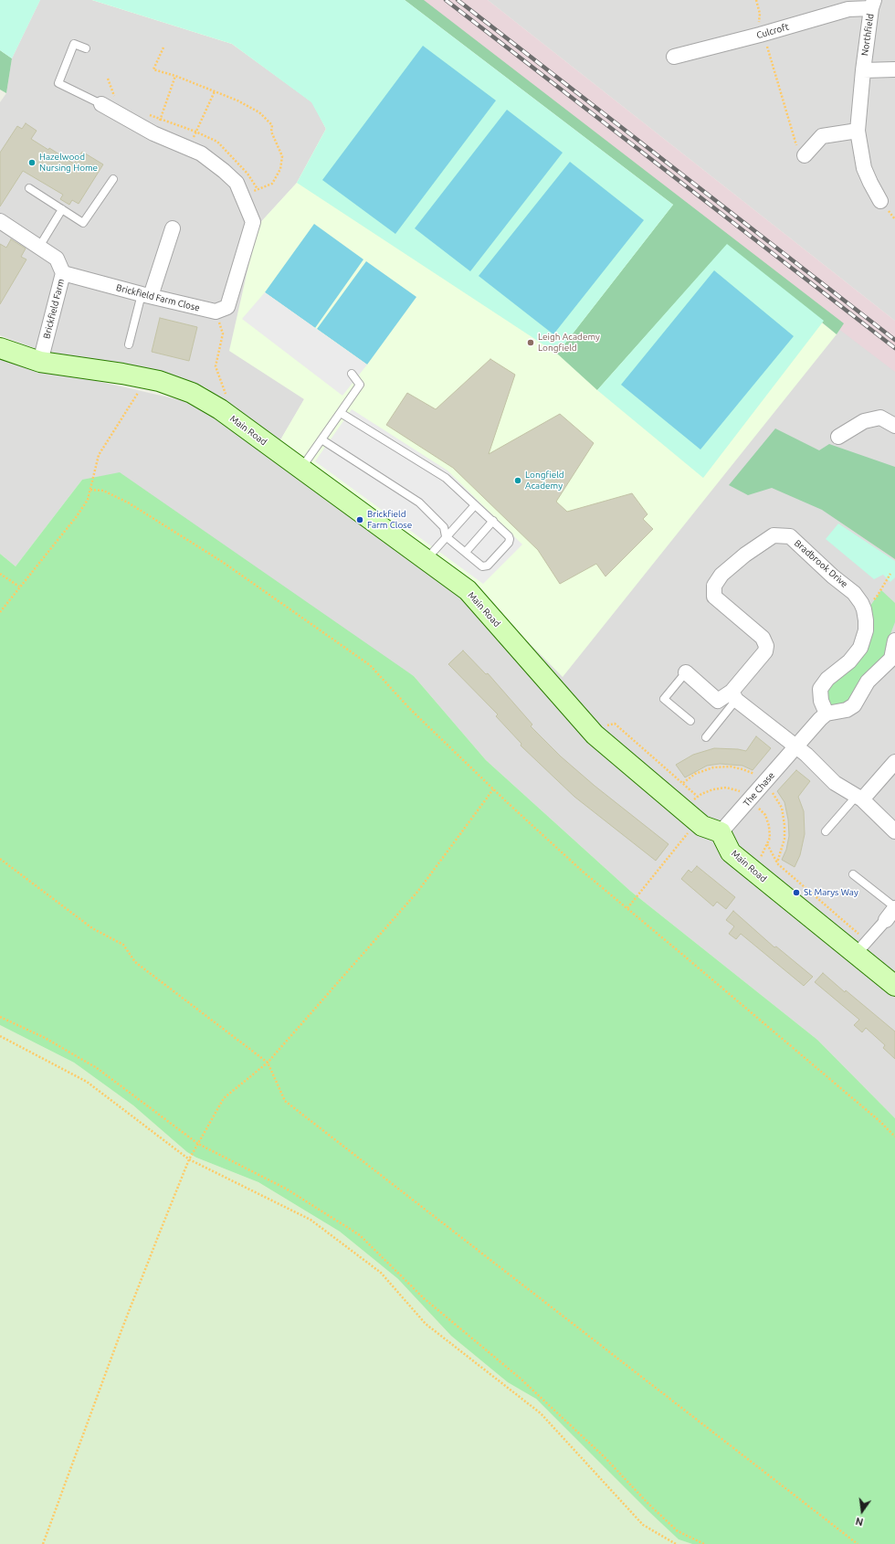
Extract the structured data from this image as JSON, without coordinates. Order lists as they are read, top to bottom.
{
  "streets": {
    "main road": ["Main Road"],
    "street": [
      "Culcroft",
      "Northfield",
      "Brickfield Farm Close",
      "Brickfield Farm",
      "Bradbrook Drive",
      "The Chase"
    ]
  },
  "crossings": [
    ["Culcroft", "Northfield"],
    ["Brickfield Farm Close", "Brickfield Farm"],
    ["Brickfield Farm", "Main Road"],
    ["Main Road", "The Chase"],
    ["Bradbrook Drive", "The Chase"]
  ],
  "places": [
    "Hazelwood Nursing Home",
    "Leigh Academy Longfield",
    "Longfield Academy",
    "Brickfield Farm Close",
    "St Marys Way"
  ],
  "north": "bottom"
}
